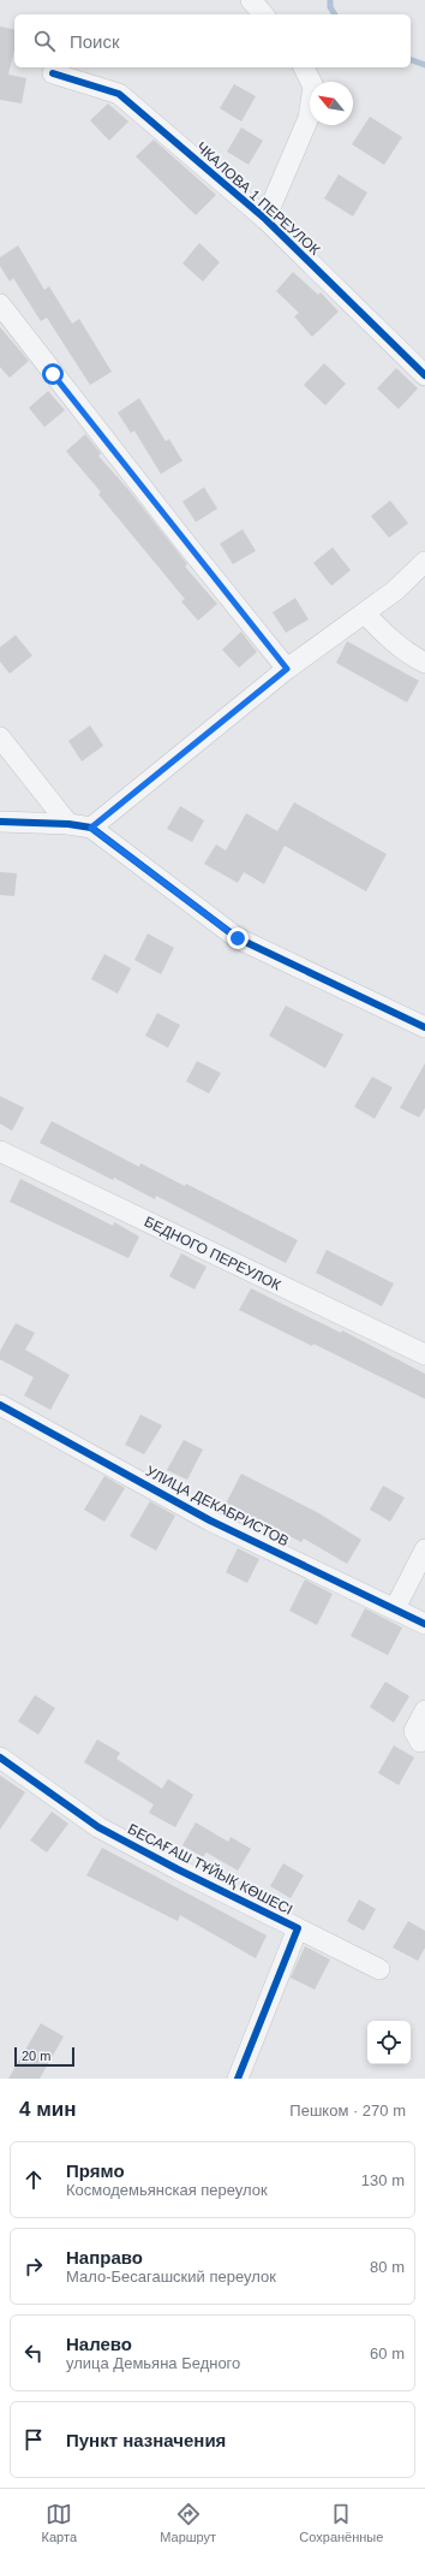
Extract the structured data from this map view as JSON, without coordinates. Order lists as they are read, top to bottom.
{
  "streets": {
    "street": [
      "ЧКАЛОВА 1 ПЕРЕУЛОК",
      "БЕДНОГО ПЕРЕУЛОК",
      "УЛИЦА ДЕКАБРИСТОВ",
      "БЕСАҒАШ ТҰЙЫҚ КӨШЕСІ"
    ]
  },
  "scale_bar": "20 m",
  "north": "top left",
  "page": {
    "search": "Поиск",
    "scale": "20 m",
    "heading": ["4 мин", "Пешком · 270 m"],
    "list": [
      ["Прямо", "Космодемьянская переулок", "130 m"],
      ["Направо", "Мало-Бесагашский переулок", "80 m"],
      ["Налево", "улица Демьяна Бедного", "60 m"],
      "Пункт назначения"
    ],
    "nav": ["Карта", "Маршрут", "Сохранённые"]
  }
}
